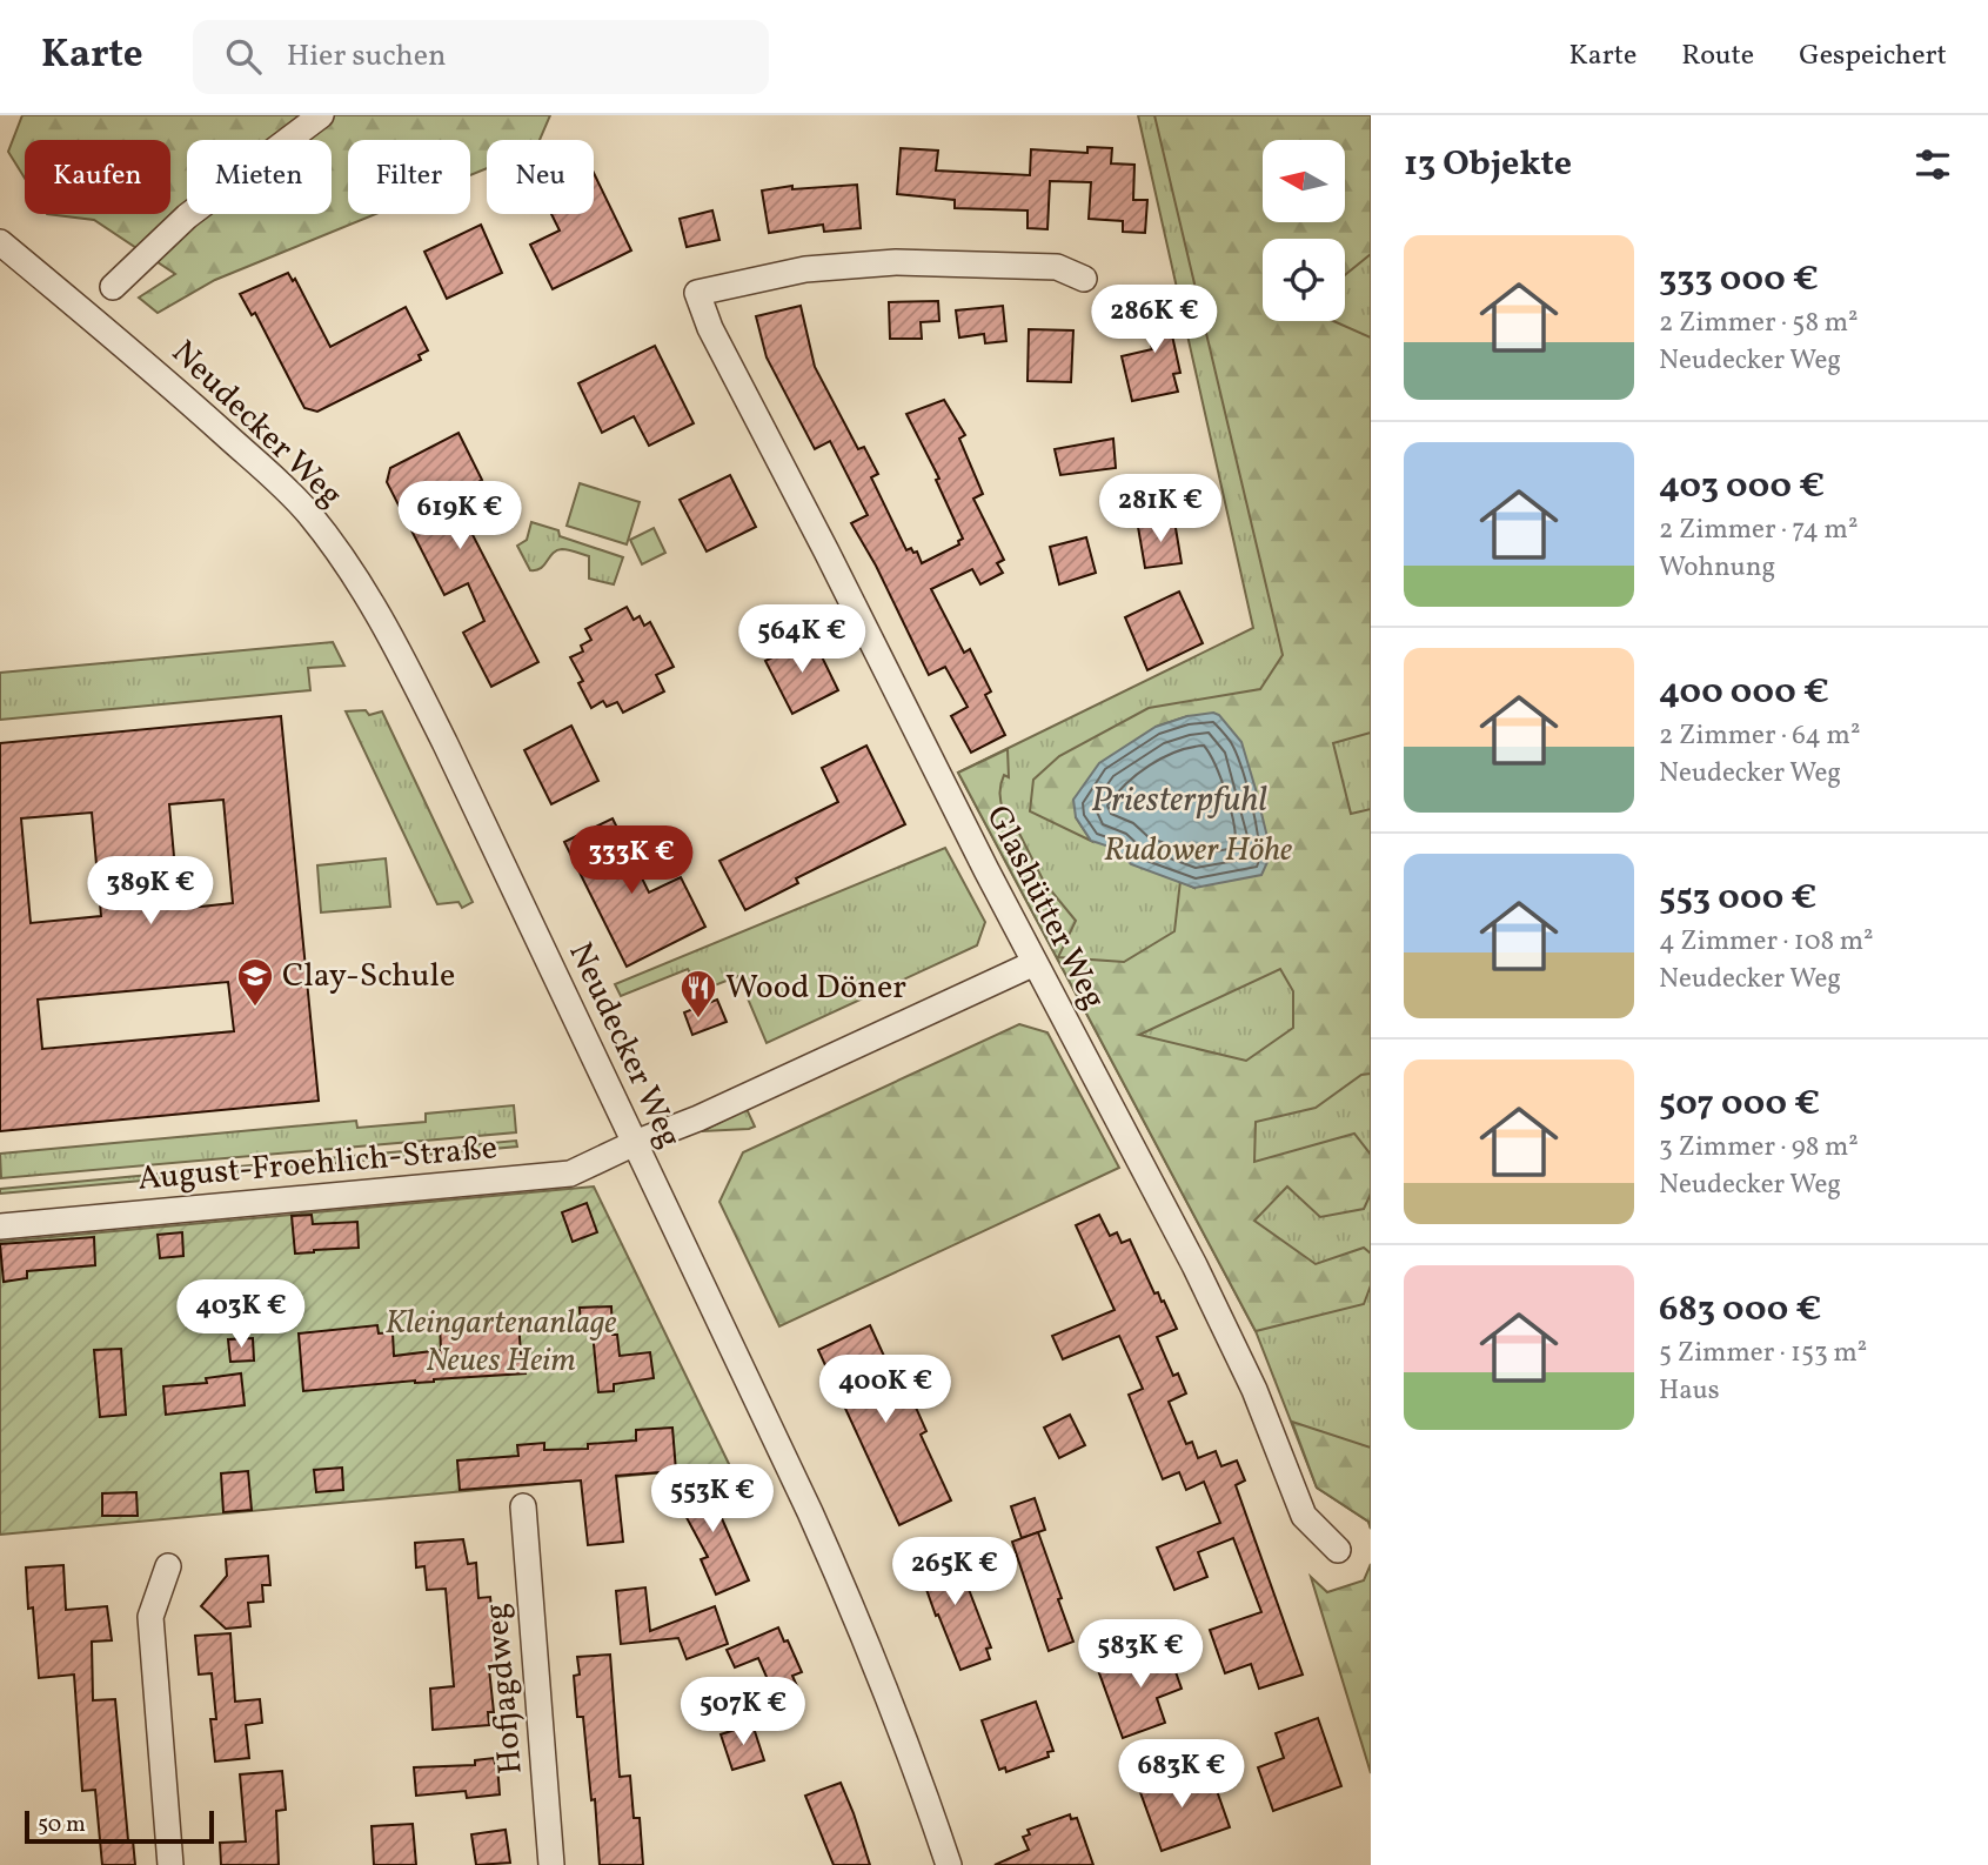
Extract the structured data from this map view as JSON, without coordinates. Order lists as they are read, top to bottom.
{
  "streets": {
    "street": [
      "Neudecker Weg",
      "Glashütter Weg",
      "August-Froehlich-Straße",
      "Hofjagdweg"
    ]
  },
  "crossings": [
    ["Neudecker Weg", "August-Froehlich-Straße"],
    ["Glashütter Weg", "August-Froehlich-Straße"]
  ],
  "water": ["Priesterpfuhl"],
  "parks": ["Rudower Höhe", "Kleingartenanlage Neues Heim"],
  "places": {
    "school or university": ["Clay-Schule"],
    "restaurant": ["Wood Döner"]
  },
  "scale_bar": "50 m",
  "north": "left",
  "page": {
    "header": "Karte",
    "search": "Hier suchen",
    "nav": ["Karte", "Route", "Gespeichert"],
    "heading": "13 Objekte",
    "chip": [
      "Kaufen",
      "Mieten",
      "Filter",
      "Neu"
    ],
    "list": [
      {
        "name": "333 000 €",
        "note": "2 Zimmer · 58 m² · Neudecker Weg"
      },
      {
        "name": "403 000 €",
        "note": "2 Zimmer · 74 m² · Wohnung"
      },
      {
        "name": "400 000 €",
        "note": "2 Zimmer · 64 m² · Neudecker Weg"
      },
      {
        "name": "553 000 €",
        "note": "4 Zimmer · 108 m² · Neudecker Weg"
      },
      {
        "name": "507 000 €",
        "note": "3 Zimmer · 98 m² · Neudecker Weg"
      },
      {
        "name": "683 000 €",
        "note": "5 Zimmer · 153 m² · Haus"
      }
    ],
    "price": [
      "286K €",
      "281K €",
      "619K €",
      "564K €",
      "333K €",
      "389K €",
      "403K €",
      "400K €",
      "553K €",
      "265K €",
      "583K €",
      "507K €",
      "683K €"
    ],
    "scale": "50 m"
  }
}
